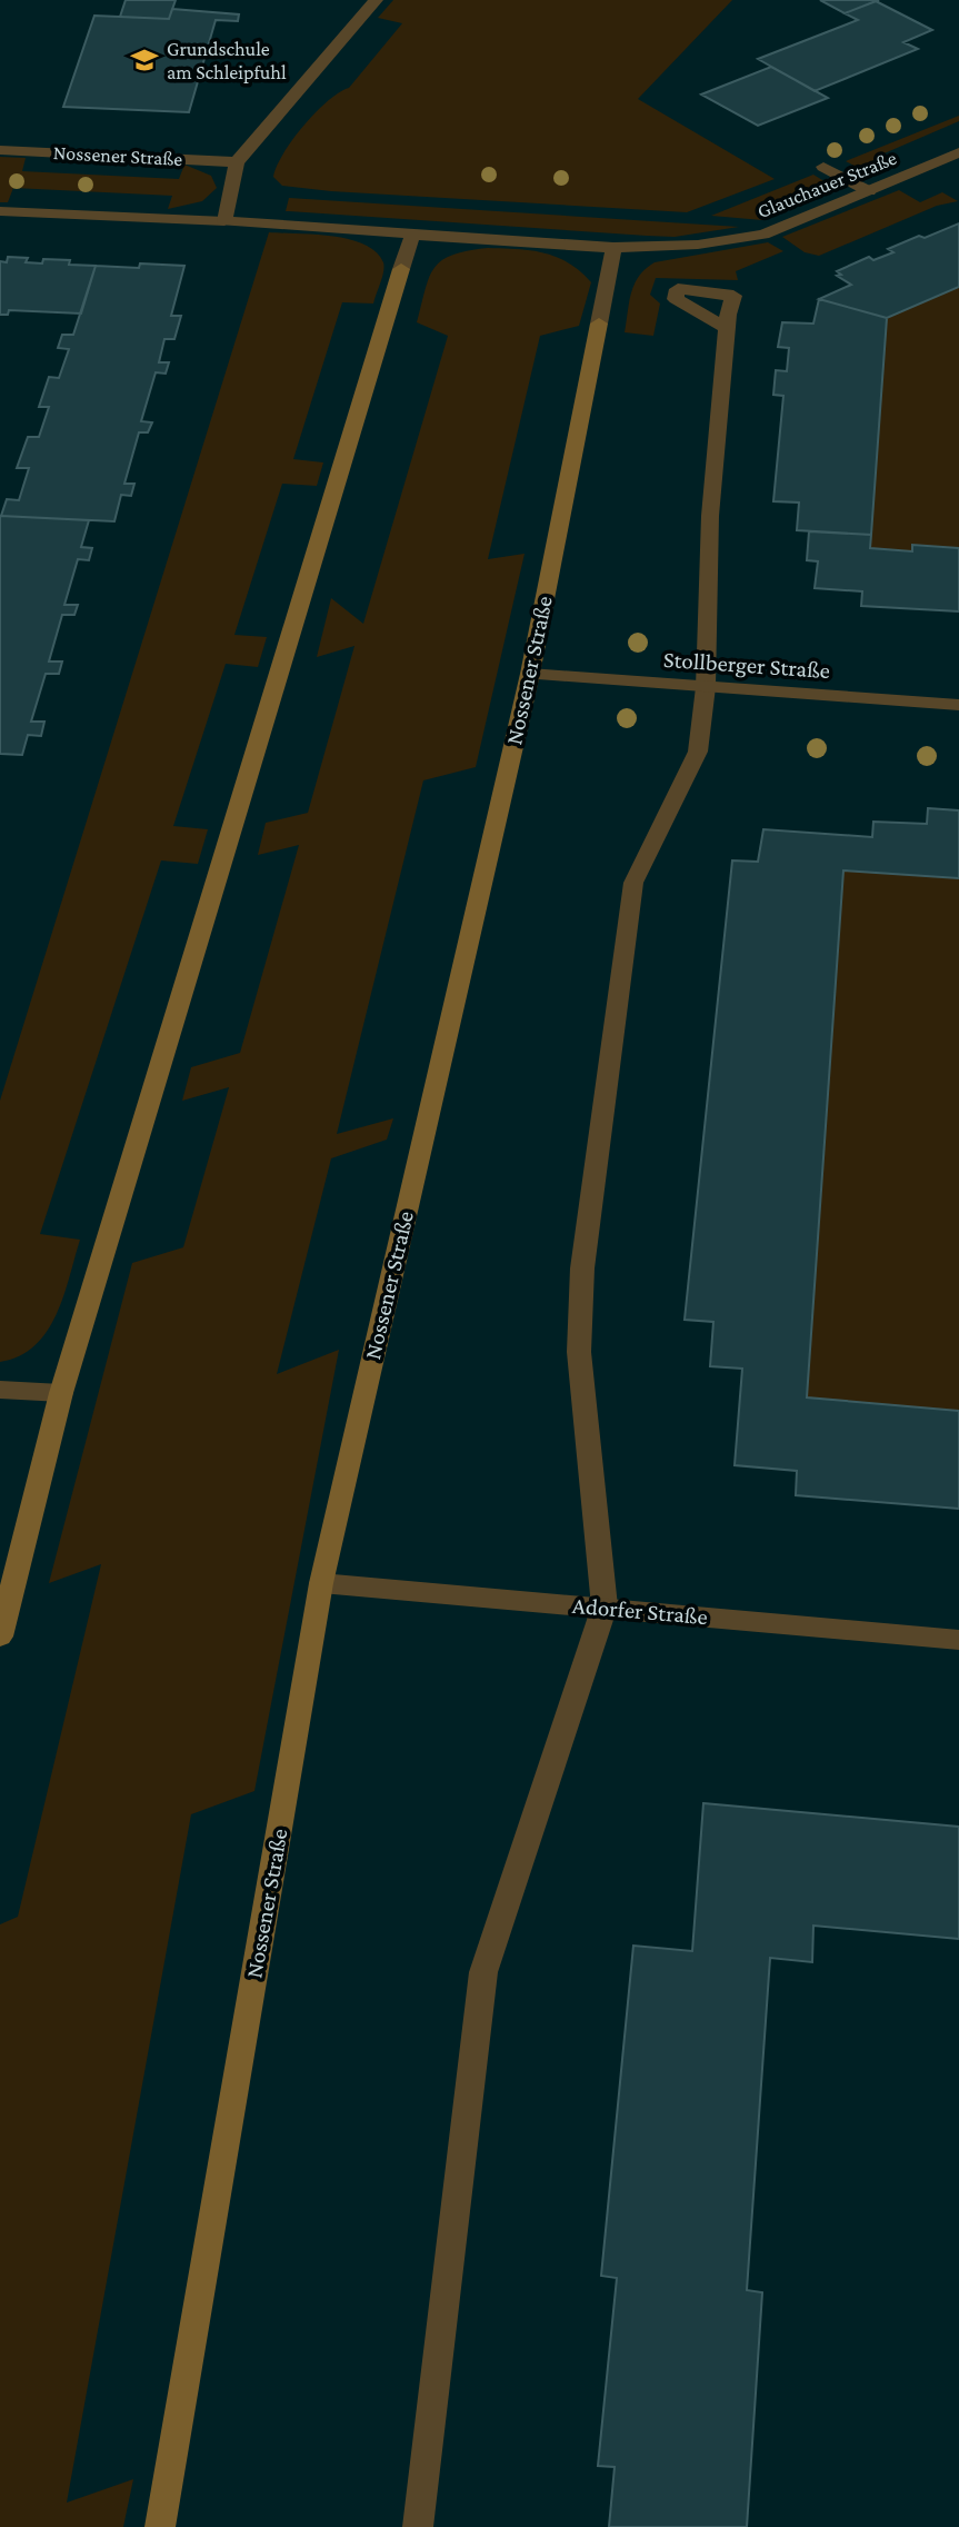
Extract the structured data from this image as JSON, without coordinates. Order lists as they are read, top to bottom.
{
  "streets": {
    "street": [
      "Nossener Straße",
      "Glauchauer Straße",
      "Stollberger Straße",
      "Adorfer Straße"
    ]
  },
  "crossings": [
    ["Nossener Straße", "Glauchauer Straße"],
    ["Nossener Straße", "Stollberger Straße"],
    ["Nossener Straße", "Adorfer Straße"]
  ],
  "places": {
    "school or university": ["Grundschule am Schleipfuhl"]
  }
}
